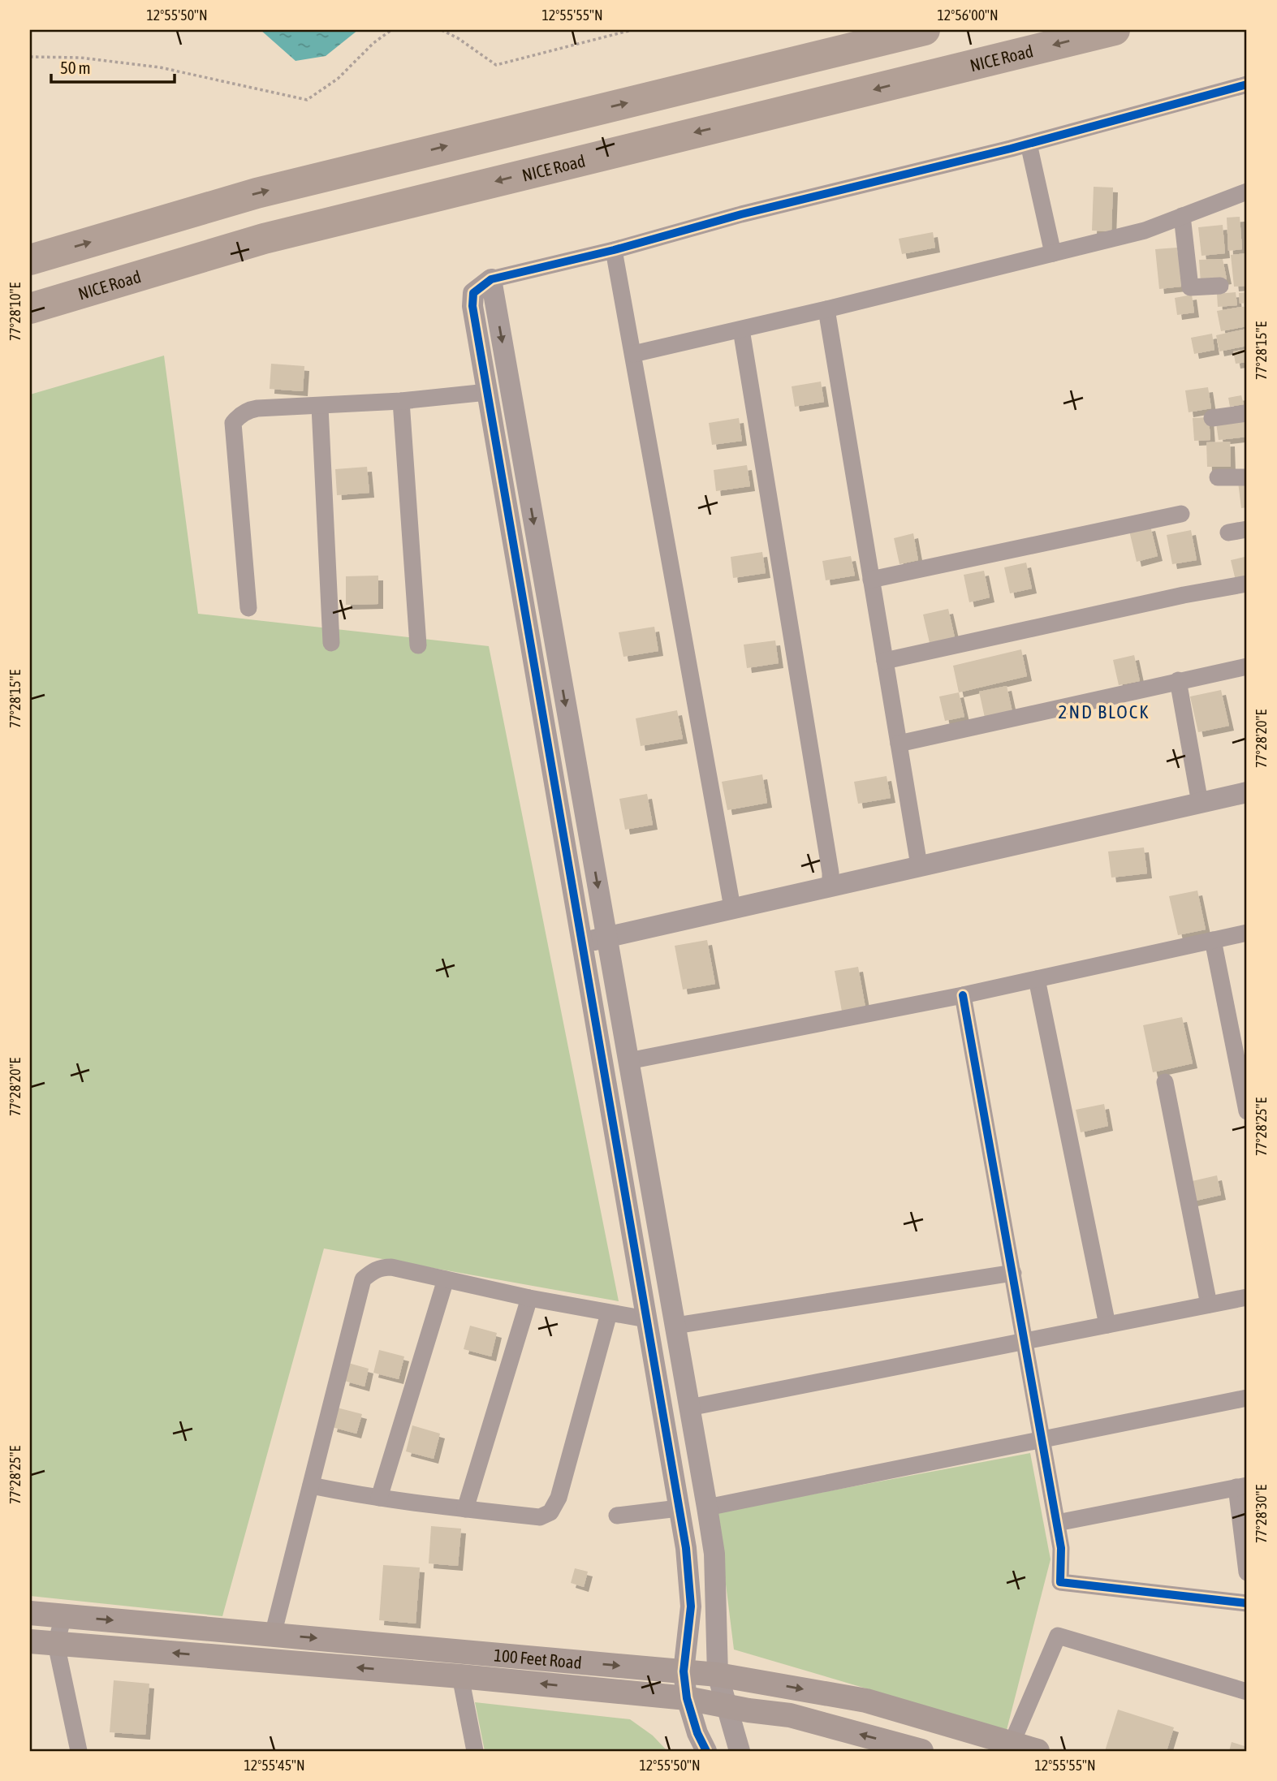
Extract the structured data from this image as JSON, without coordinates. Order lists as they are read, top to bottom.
{
  "streets": {
    "highway": ["NICE Road"],
    "main road": ["100 Feet Road"]
  },
  "districts": ["2ND BLOCK"],
  "scale_bar": "50 m",
  "coordinates": [
    "12°55'50\"N",
    "12°55'55\"N",
    "12°56'00\"N",
    "77°28'10\"E",
    "77°28'15\"E",
    "77°28'20\"E",
    "77°28'25\"E",
    "77°28'30\"E",
    "12°55'45\"N"
  ]
}
